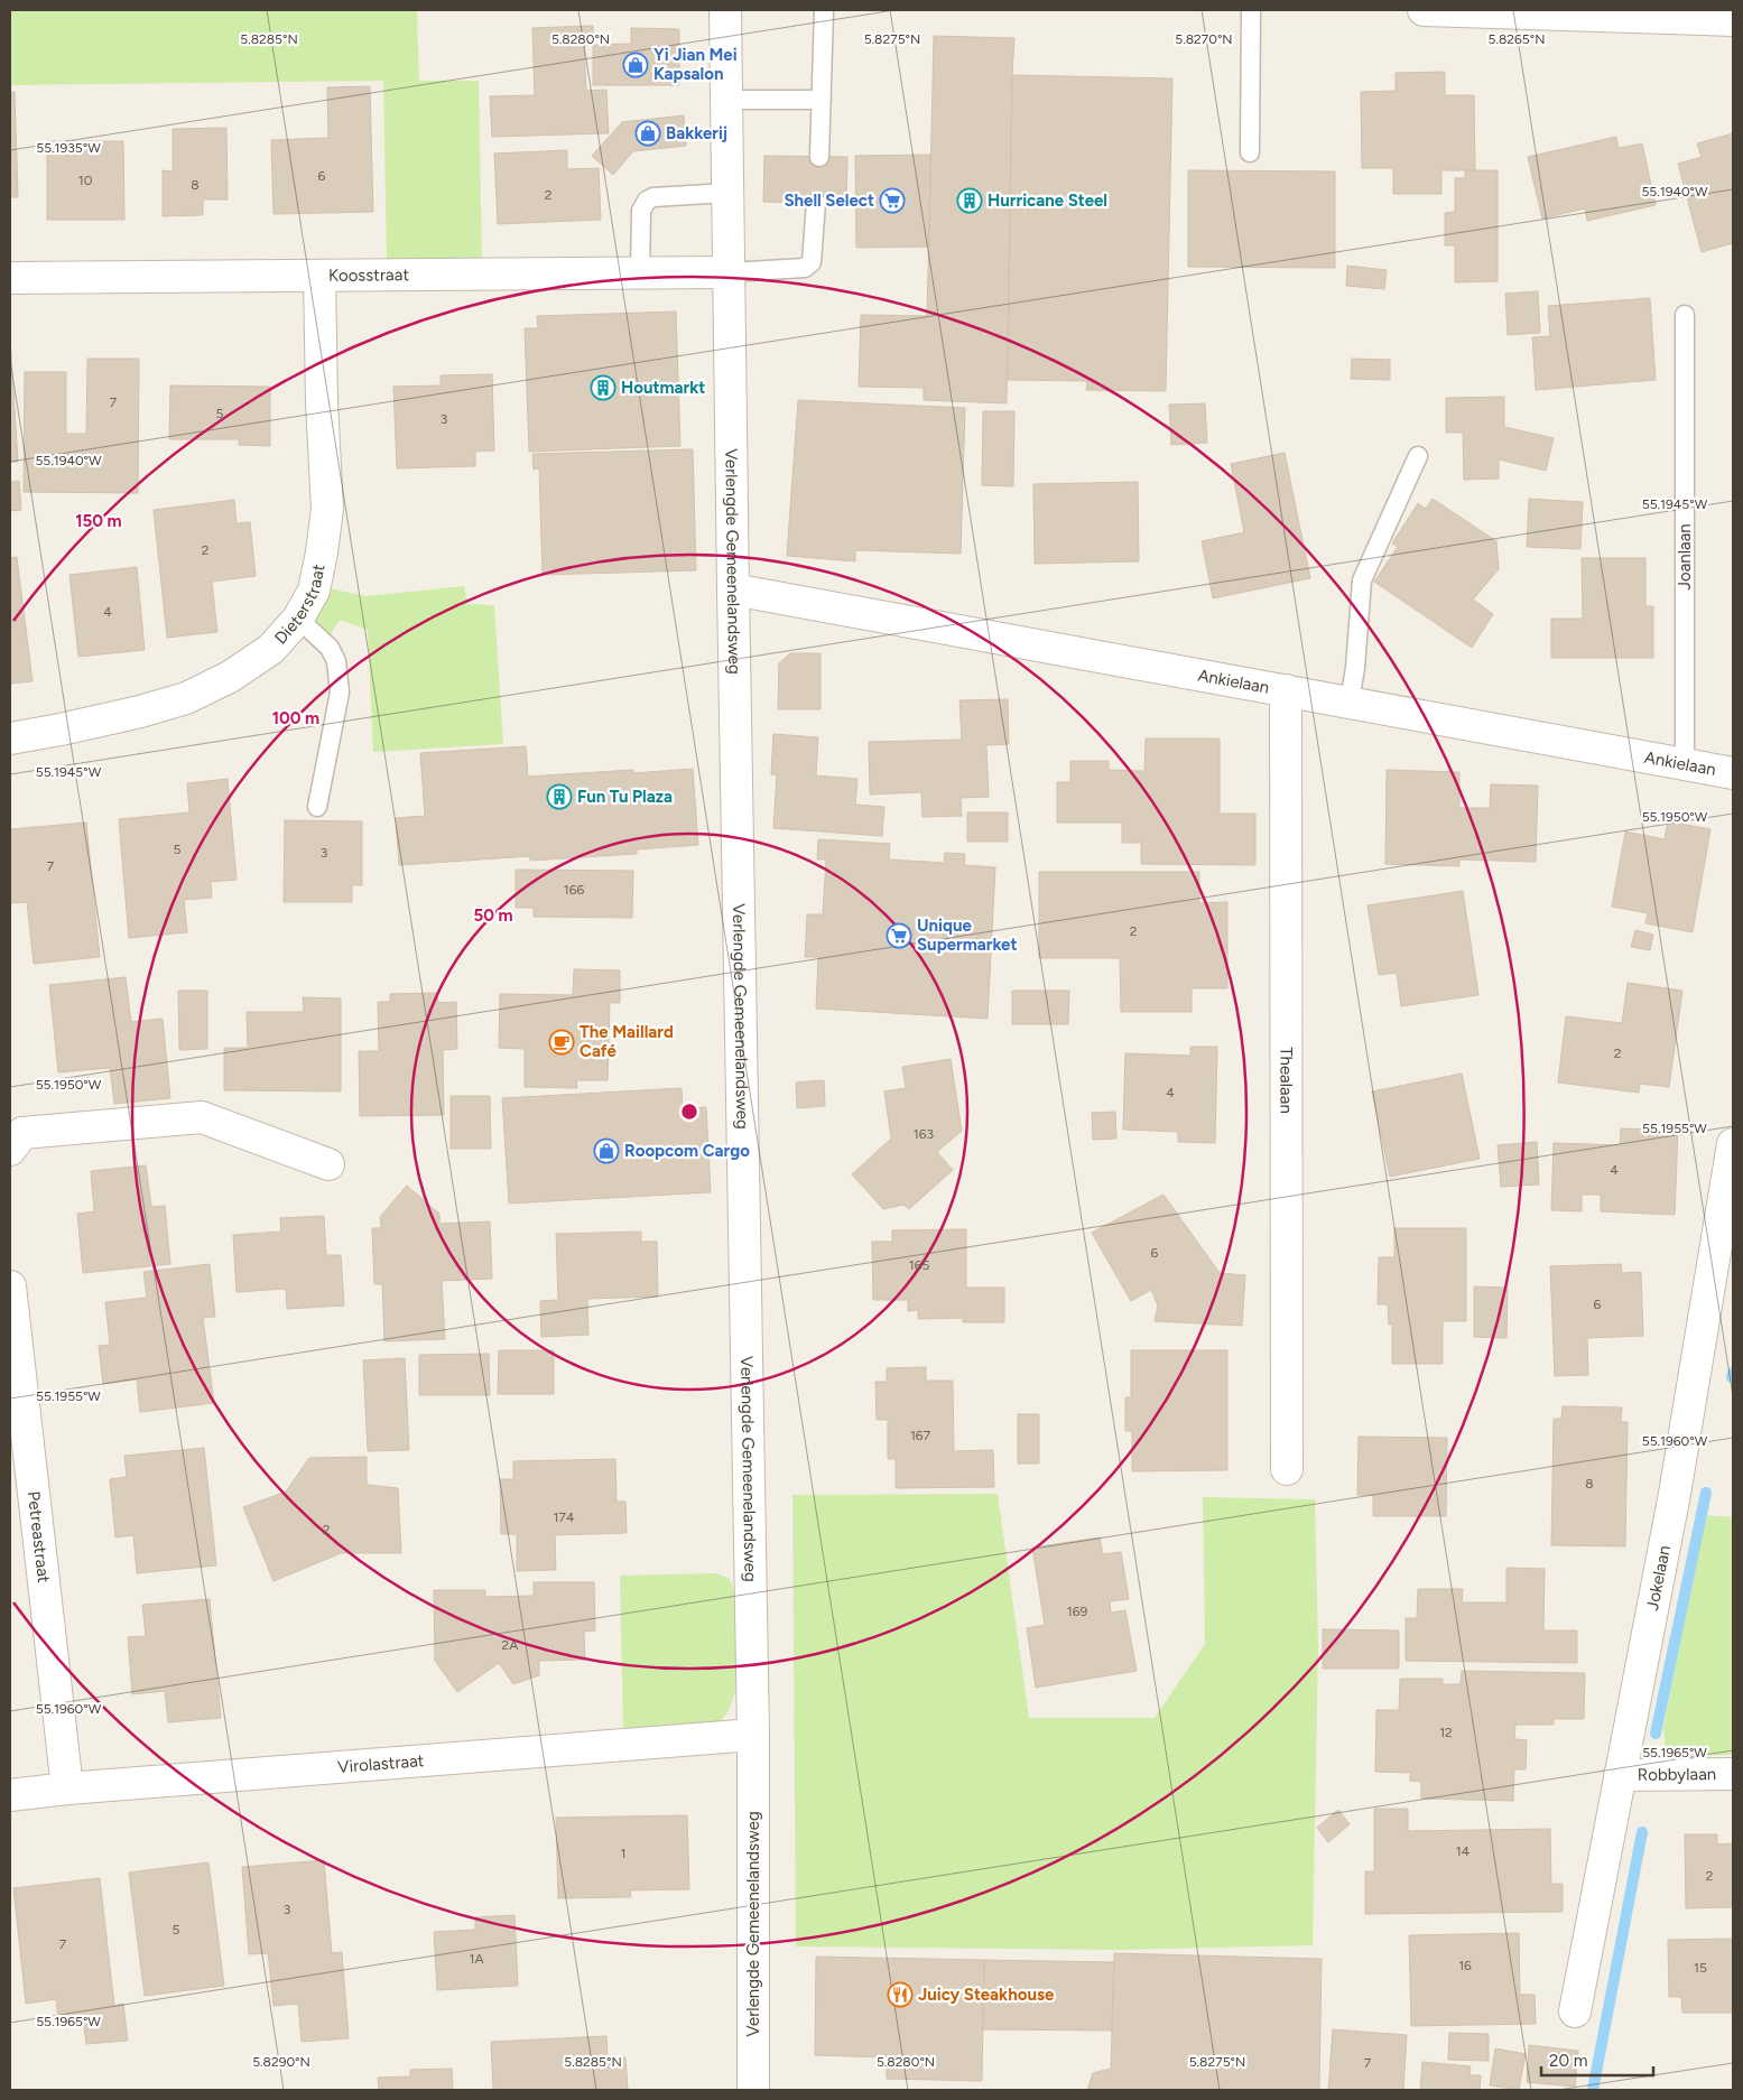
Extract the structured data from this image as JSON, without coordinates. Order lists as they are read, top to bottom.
{
  "streets": {
    "street": [
      "Koosstraat",
      "Verlengde Gemeenelandsweg",
      "Dieterstraat",
      "Ankielaan",
      "Thealaan",
      "Petreastraat",
      "Jokelaan",
      "Virolastraat",
      "Robbylaan"
    ],
    "lane": ["Joanlaan"]
  },
  "crossings": [
    ["Koosstraat", "Verlengde Gemeenelandsweg"],
    ["Koosstraat", "Dieterstraat"],
    ["Joanlaan", "Ankielaan"],
    ["Verlengde Gemeenelandsweg", "Ankielaan"],
    ["Verlengde Gemeenelandsweg", "Virolastraat"],
    ["Ankielaan", "Thealaan"],
    ["Petreastraat", "Virolastraat"],
    ["Jokelaan", "Robbylaan"]
  ],
  "places": {
    "shop": ["Yi Jian Mei Kapsalon", "Bakkerij", "Roopcom Cargo"],
    "supermarket": ["Shell Select", "Unique Supermarket"],
    "building": ["Hurricane Steel", "Houtmarkt", "Fun Tu Plaza"],
    "cafe": ["The Maillard Café"],
    "restaurant": ["Juicy Steakhouse"]
  },
  "house_numbers": [
    "6",
    "10",
    "8",
    "2",
    "7",
    "5",
    "3",
    "2",
    "4",
    "5",
    "3",
    "7",
    "166",
    "2",
    "2",
    "4",
    "163",
    "4",
    "6",
    "165",
    "6",
    "167",
    "8",
    "174",
    "2",
    "169",
    "2A",
    "12",
    "14",
    "1",
    "2",
    "3",
    "5",
    "7",
    "1A",
    "16",
    "15",
    "7"
  ],
  "scale_bar": "20 m",
  "coordinates": [
    "5.8285°N",
    "5.8280°N",
    "5.8275°N",
    "5.8270°N",
    "5.8265°N",
    "55.1935°W",
    "55.1940°W",
    "55.1945°W",
    "55.1950°W",
    "55.1955°W",
    "55.1960°W",
    "55.1965°W",
    "5.8290°N"
  ],
  "rings": ["150 m", "100 m", "50 m"]
}
